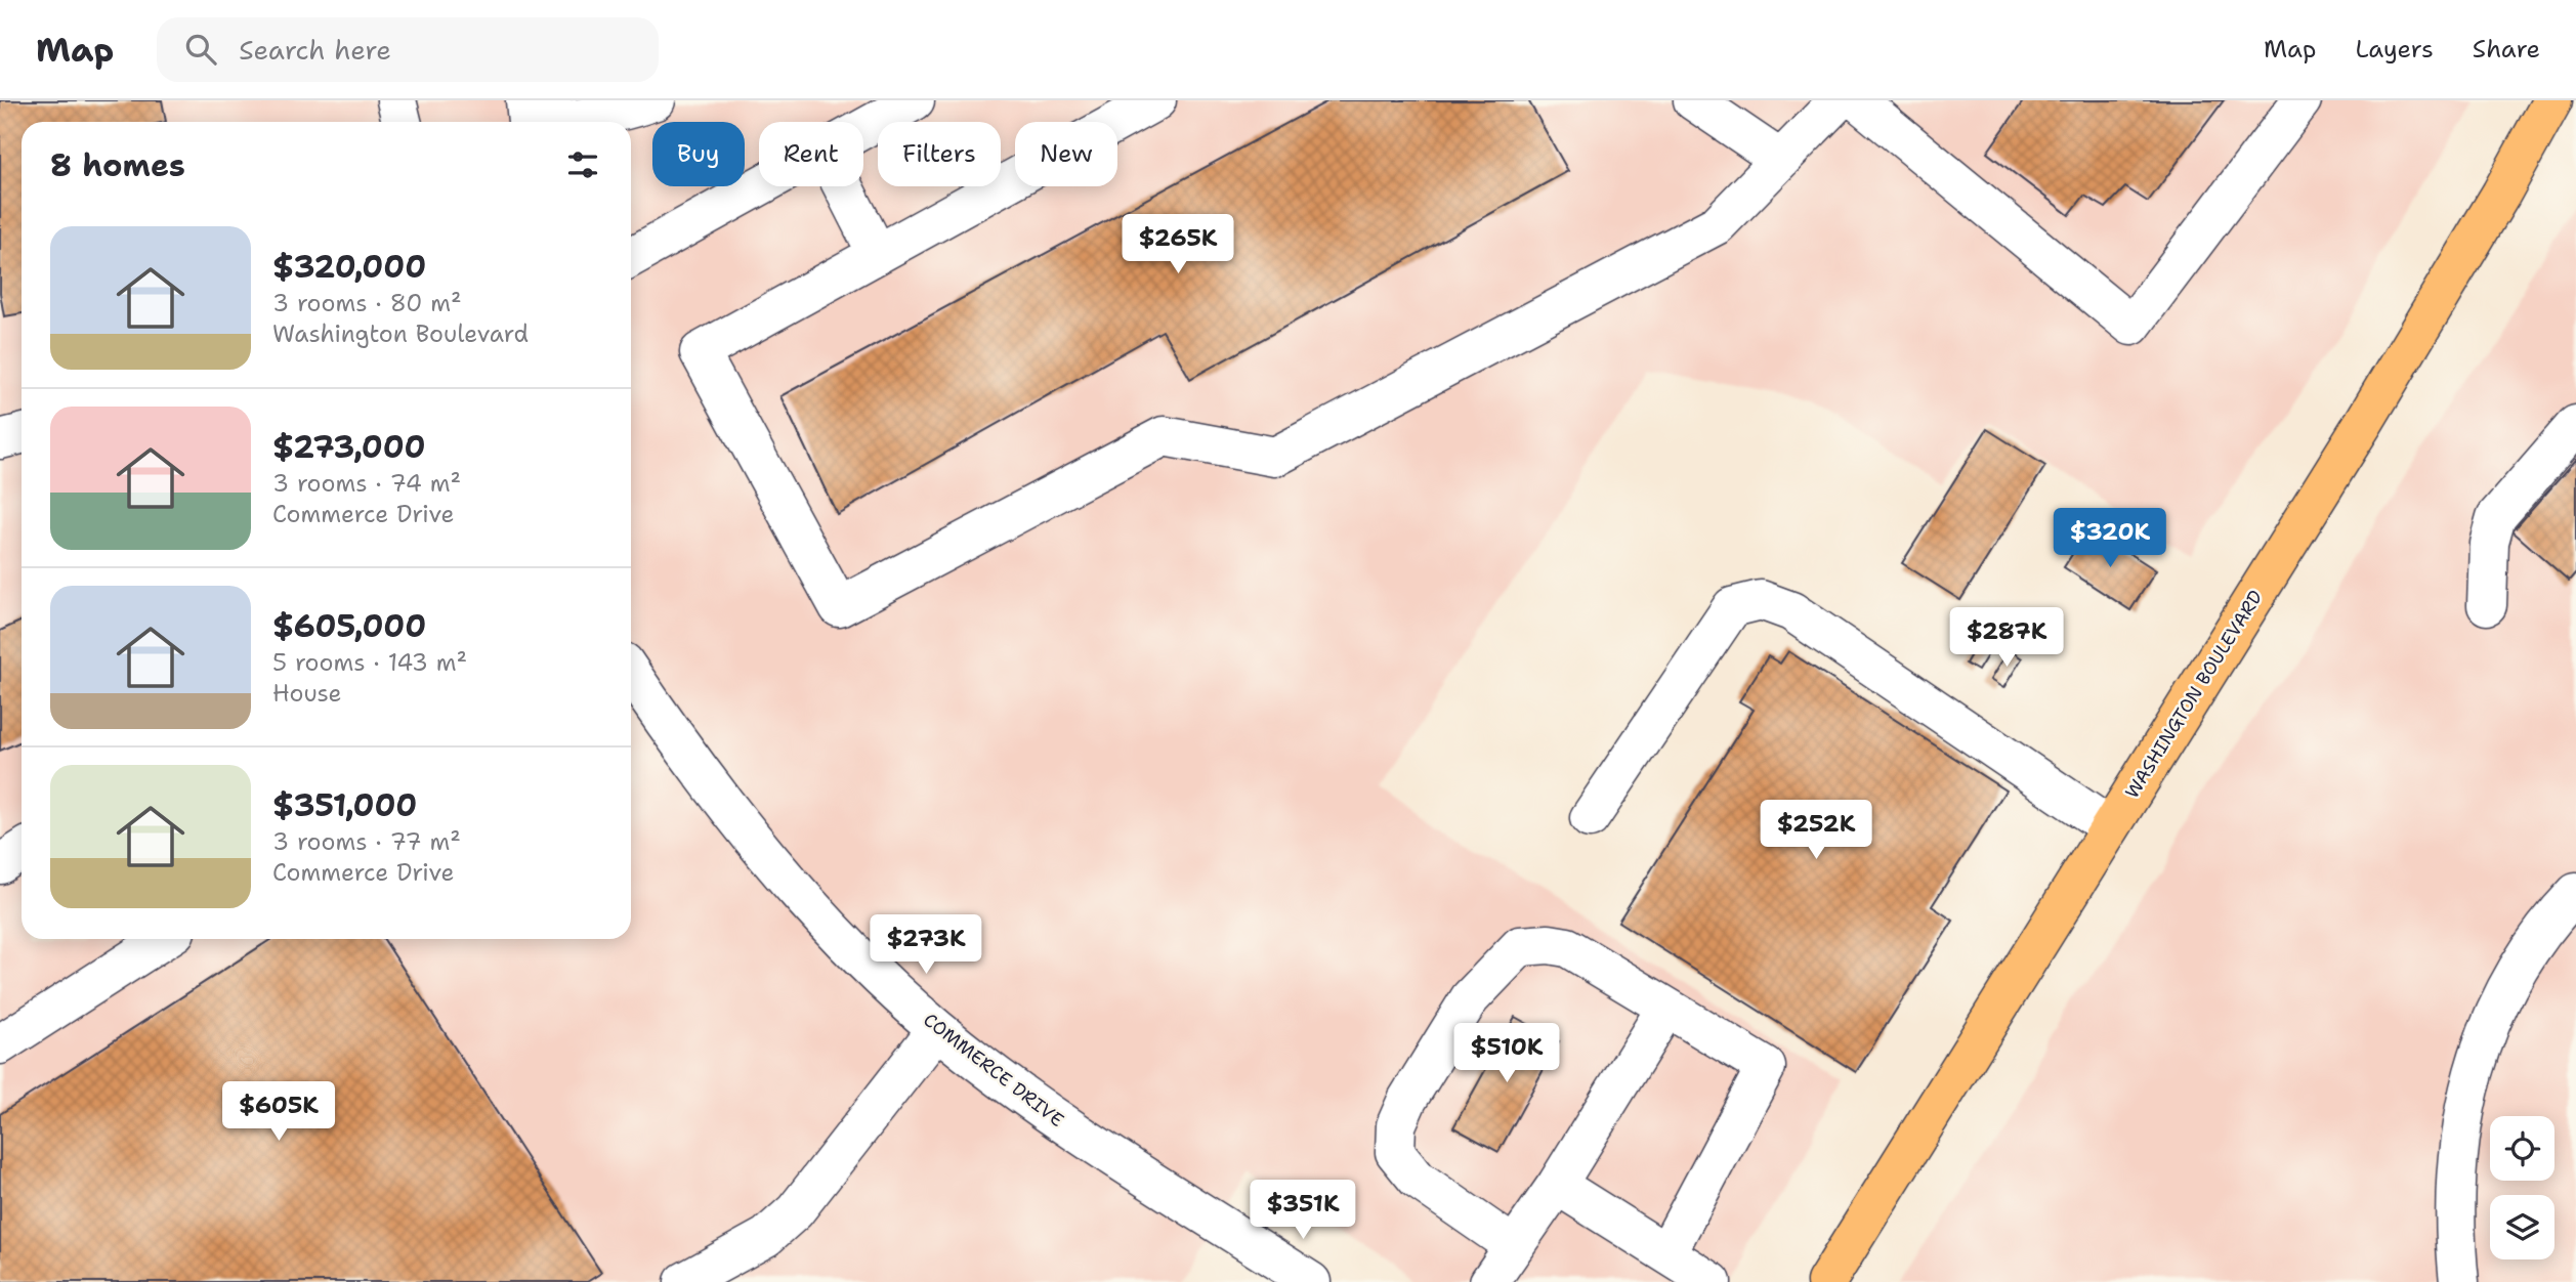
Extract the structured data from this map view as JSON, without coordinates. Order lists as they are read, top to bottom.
{
  "streets": {
    "main road": ["WASHINGTON BOULEVARD"],
    "street": ["COMMERCE DRIVE"]
  },
  "page": {
    "header": "Map",
    "search": "Search here",
    "nav": ["Map", "Layers", "Share"],
    "chip": [
      "Buy",
      "Rent",
      "Filters",
      "New"
    ],
    "heading": "8 homes",
    "list": [
      {
        "name": "$320,000",
        "note": "3 rooms · 80 m² · Washington Boulevard"
      },
      {
        "name": "$273,000",
        "note": "3 rooms · 74 m² · Commerce Drive"
      },
      {
        "name": "$605,000",
        "note": "5 rooms · 143 m² · House"
      },
      {
        "name": "$351,000",
        "note": "3 rooms · 77 m² · Commerce Drive"
      }
    ],
    "price": [
      "$265K",
      "$320K",
      "$287K",
      "$252K",
      "$273K",
      "$510K",
      "$605K",
      "$351K"
    ]
  }
}
